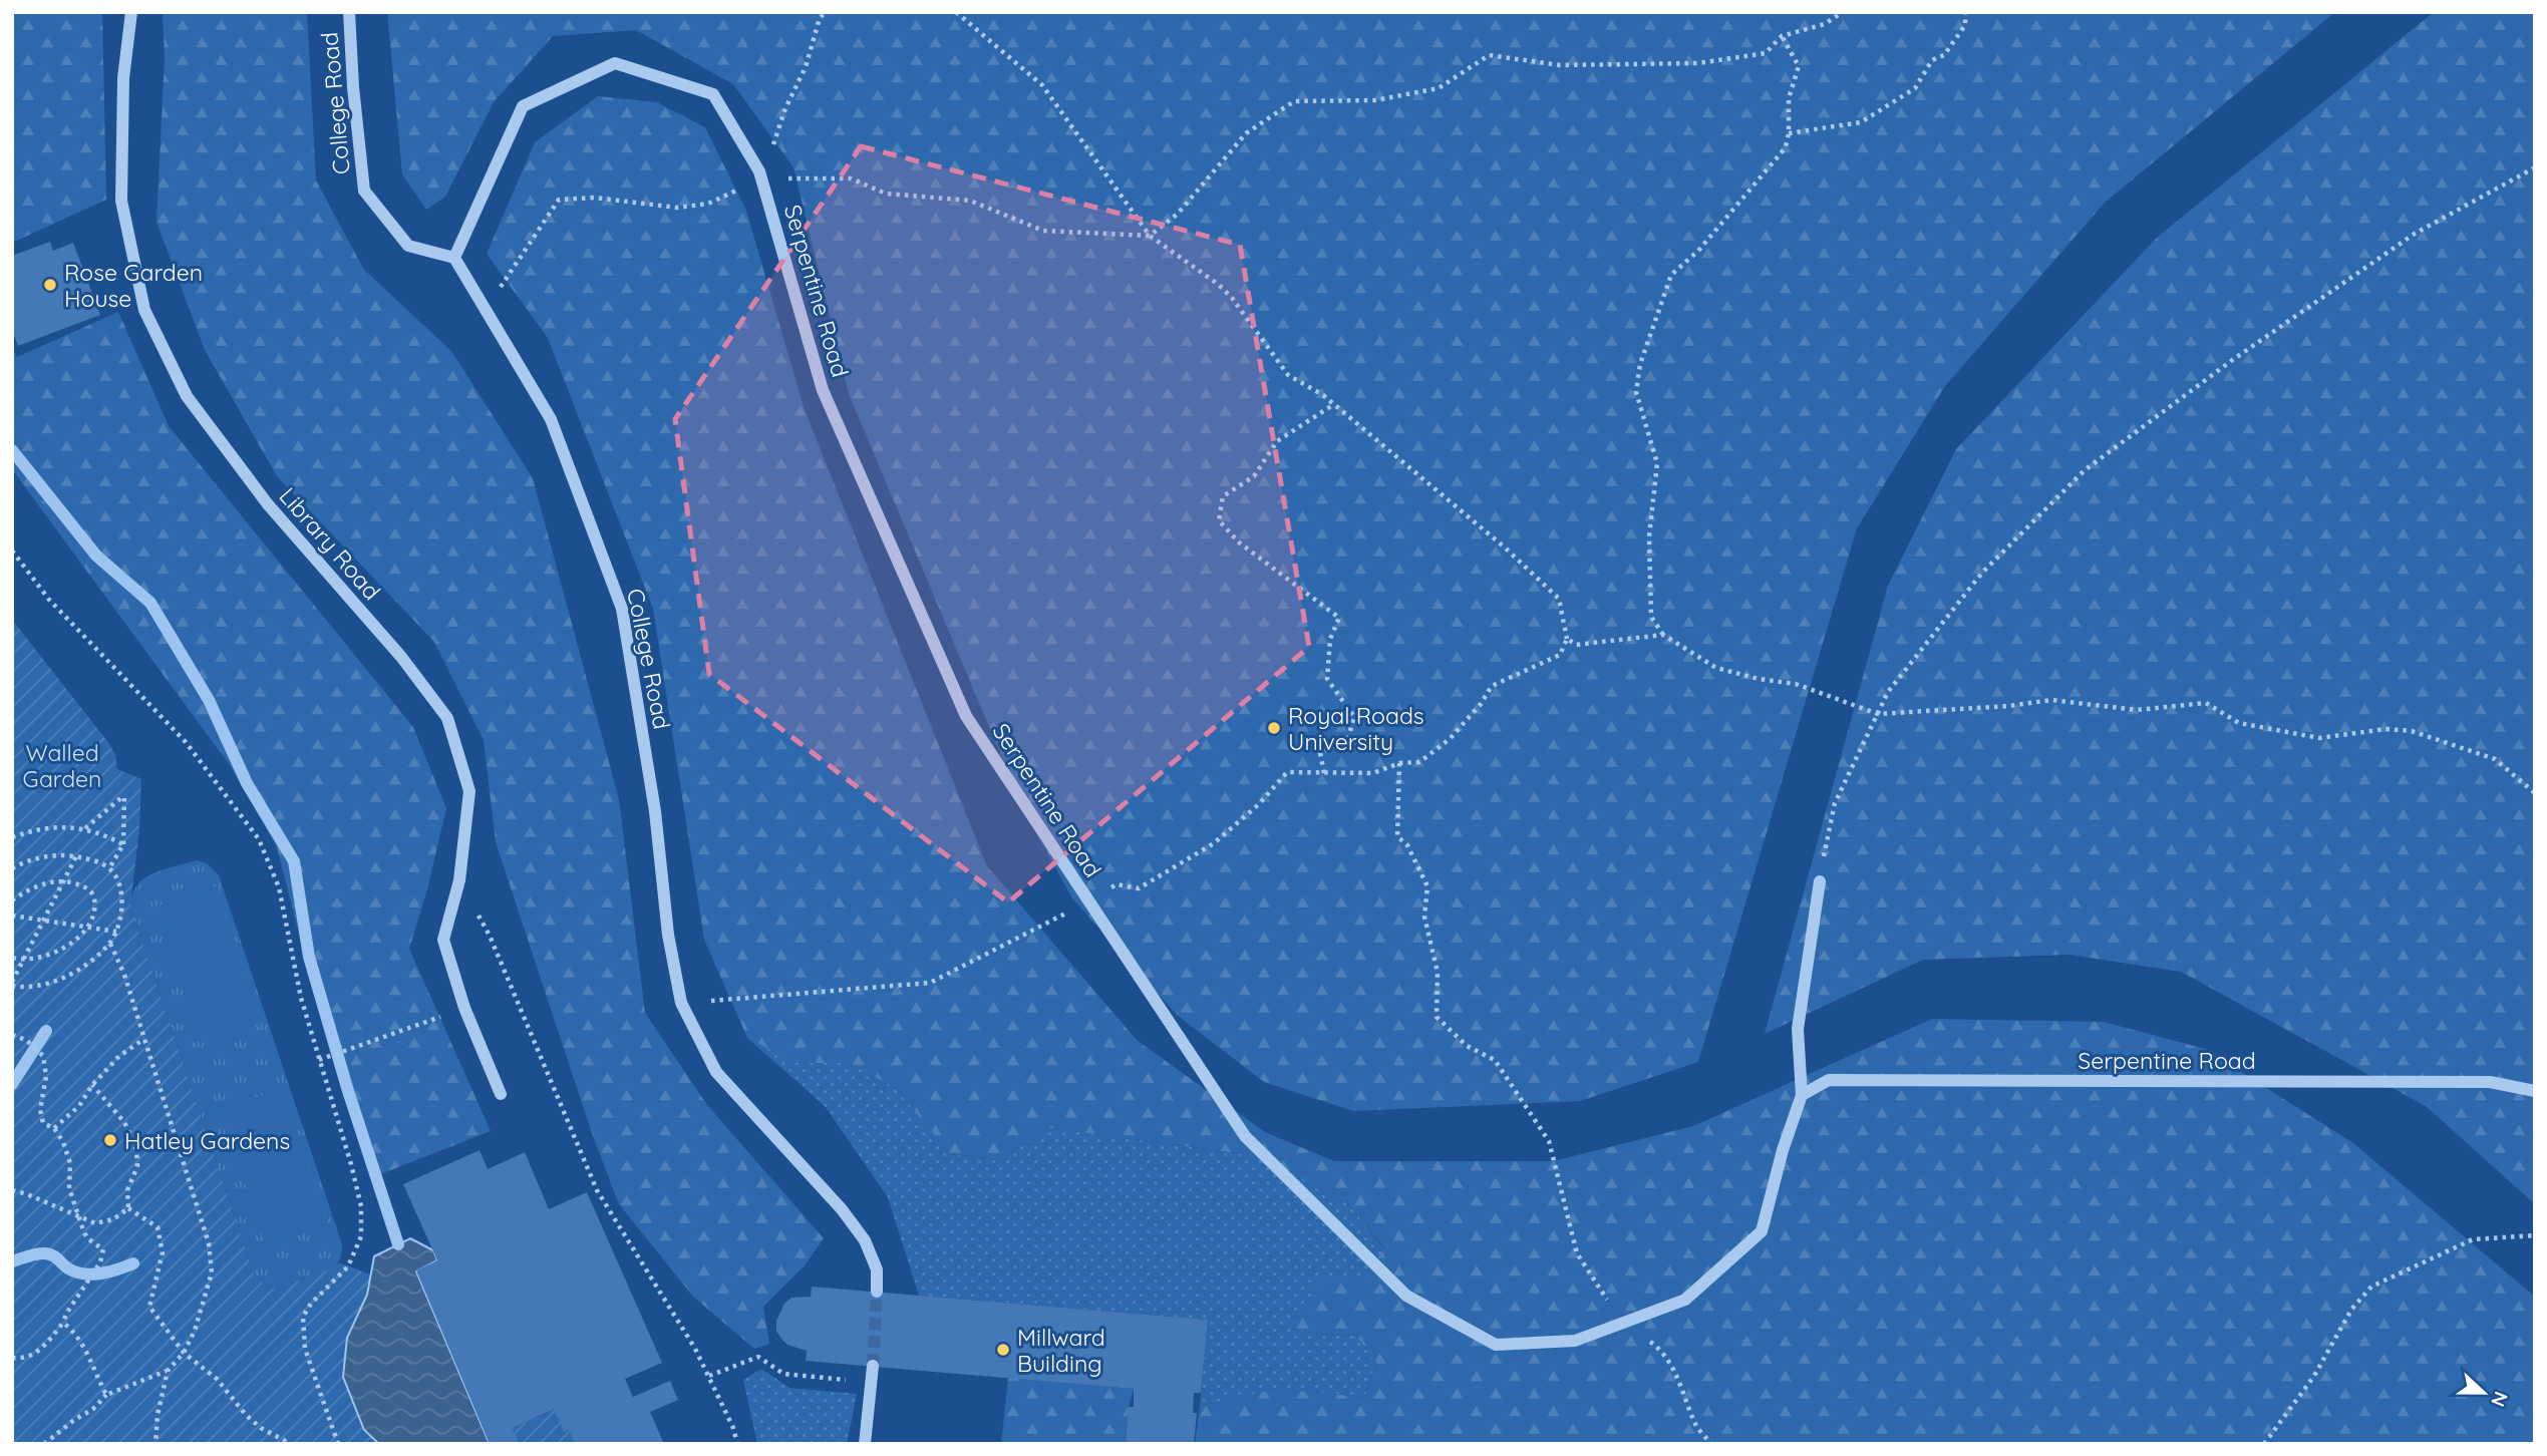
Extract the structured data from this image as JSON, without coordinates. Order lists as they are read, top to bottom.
{
  "streets": {
    "street": ["College Road", "Serpentine Road", "Library Road"]
  },
  "crossings": [
    ["College Road", "Serpentine Road"]
  ],
  "parks": ["Walled Garden"],
  "places": [
    "Rose Garden House",
    "Royal Roads University",
    "Hatley Gardens",
    "Millward Building"
  ],
  "north": "right"
}
